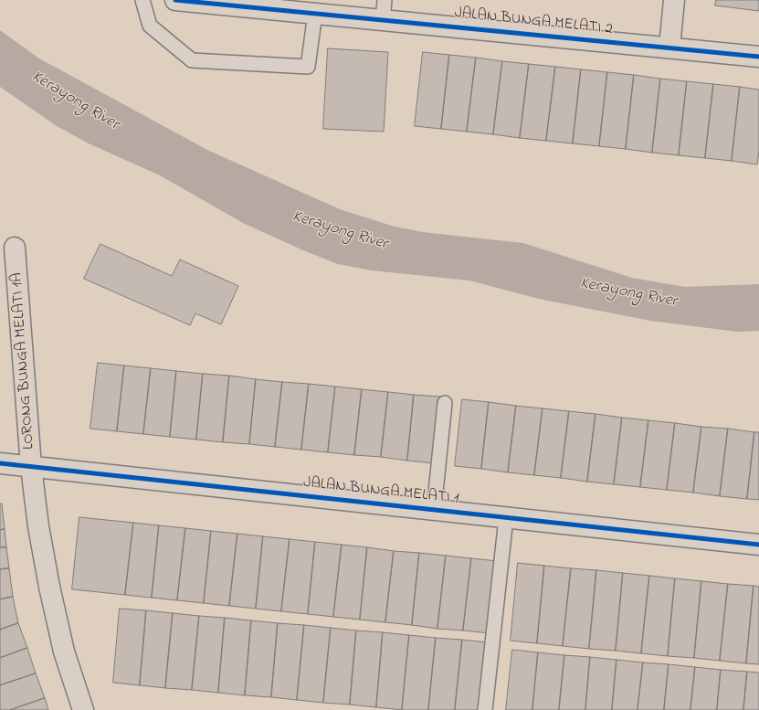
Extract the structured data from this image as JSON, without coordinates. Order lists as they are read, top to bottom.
{
  "streets": {
    "street": ["JALAN BUNGA MELATI 2", "LORONG BUNGA MELATI 1A", "JALAN BUNGA MELATI 1"]
  },
  "crossings": [
    ["LORONG BUNGA MELATI 1A", "JALAN BUNGA MELATI 1"]
  ],
  "water": ["Kerayong River"]
}
